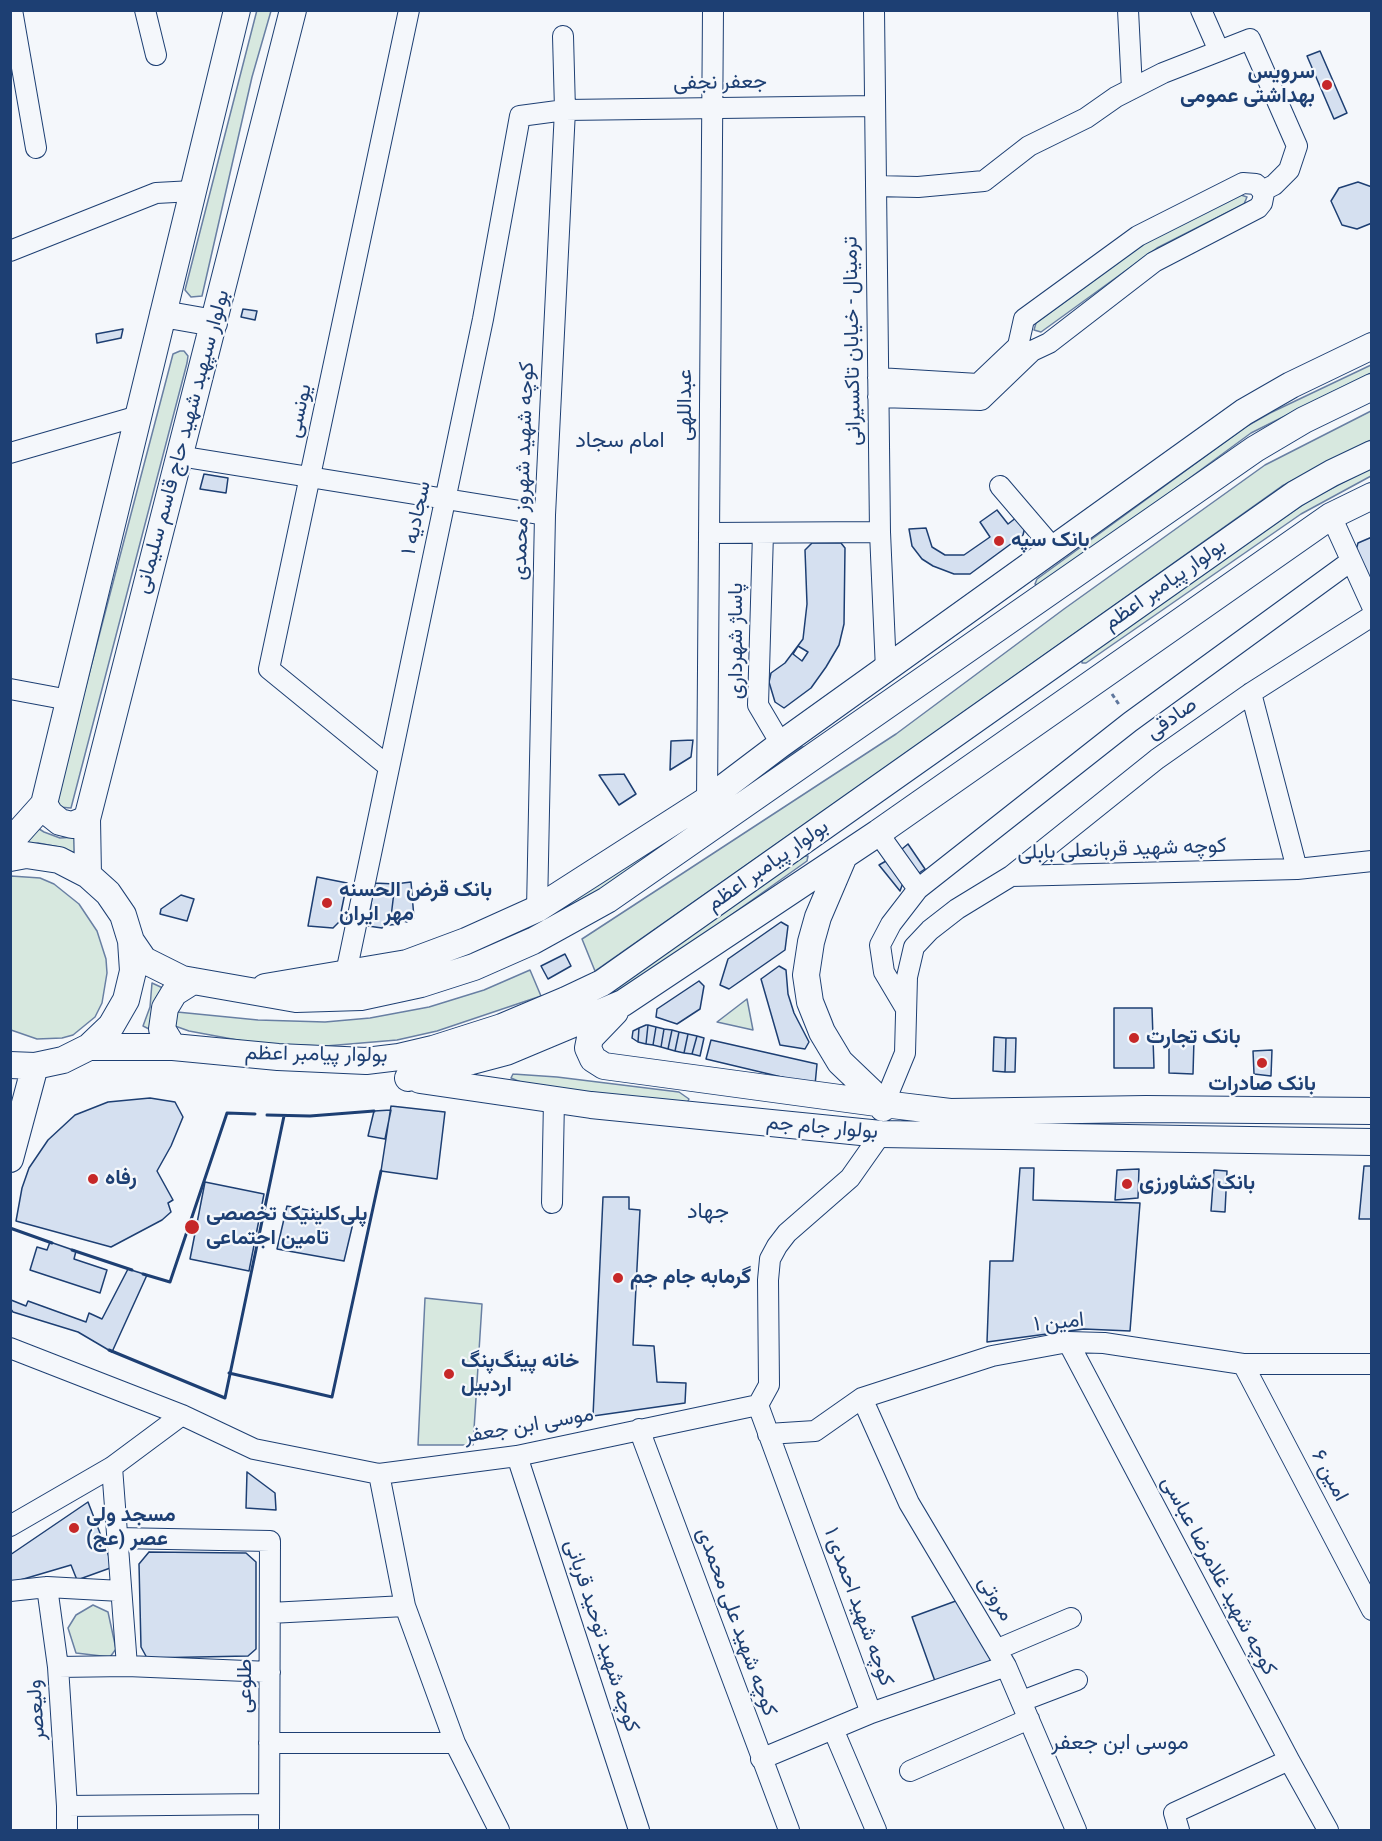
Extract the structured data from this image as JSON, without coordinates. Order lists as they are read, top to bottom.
{
  "streets": {
    "main road": ["بولوار سپهبد شهید حاج قاسم سلیمانی", "بولوار پیامبر اعظم", "بولوار جام جم"],
    "street": [
      "جعفر نجفی",
      "ترمینال - خیابان تاکسیرانی",
      "عبداللهی",
      "یونسی",
      "کوچه شهید شهروز محمدی",
      "سجادیه ۱",
      "پاساژ شهرداری",
      "صادقی",
      "کوچه شهید قربانعلی بابلی",
      "امین ۱",
      "موسی ابن جعفر",
      "امین ۶",
      "کوچه شهید غلامرضا عباسی",
      "مروتی",
      "کوچه شهید احمدی ۱",
      "کوچه شهید علی محمدی",
      "کوچه شهید توحید قربانی",
      "طلوعی",
      "ولیعصر"
    ]
  },
  "crossings": [
    ["جعفر نجفی", "ترمینال - خیابان تاکسیرانی"],
    ["جعفر نجفی", "عبداللهی"],
    ["جعفر نجفی", "کوچه شهید شهروز محمدی"],
    ["جعفر نجفی", "سجادیه ۱"],
    ["یونسی", "سجادیه ۱"],
    ["کوچه شهید شهروز محمدی", "سجادیه ۱"],
    ["بولوار پیامبر اعظم", "بولوار جام جم"],
    ["صادقی", "کوچه شهید قربانعلی بابلی"],
    ["کوچه شهید قربانعلی بابلی", "بولوار جام جم"],
    ["امین ۱", "امین ۶"],
    ["امین ۱", "کوچه شهید غلامرضا عباسی"],
    ["امین ۱", "مروتی"],
    ["امین ۱", "کوچه شهید احمدی ۱"],
    ["موسی ابن جعفر", "کوچه شهید احمدی ۱"],
    ["موسی ابن جعفر", "کوچه شهید علی محمدی"],
    ["موسی ابن جعفر", "کوچه شهید توحید قربانی"],
    ["کوچه شهید احمدی ۱", "کوچه شهید علی محمدی"]
  ],
  "districts": ["امام سجاد", "جهاد", "موسی ابن جعفر"],
  "places": [
    "سرویس بهداشتی عمومی",
    "بانک سپه",
    "بانک قرض الحسنه مهر ایران",
    "بانک تجارت",
    "بانک صادرات",
    "رفاه",
    "بانک کشاورزی",
    "پلی‌کلینیک تخصصی تامین اجتماعی",
    "گرمابه جام جم",
    "خانه پینگ‌پنگ اردبیل",
    "مسجد ولی عصر (عج)"
  ]
}
